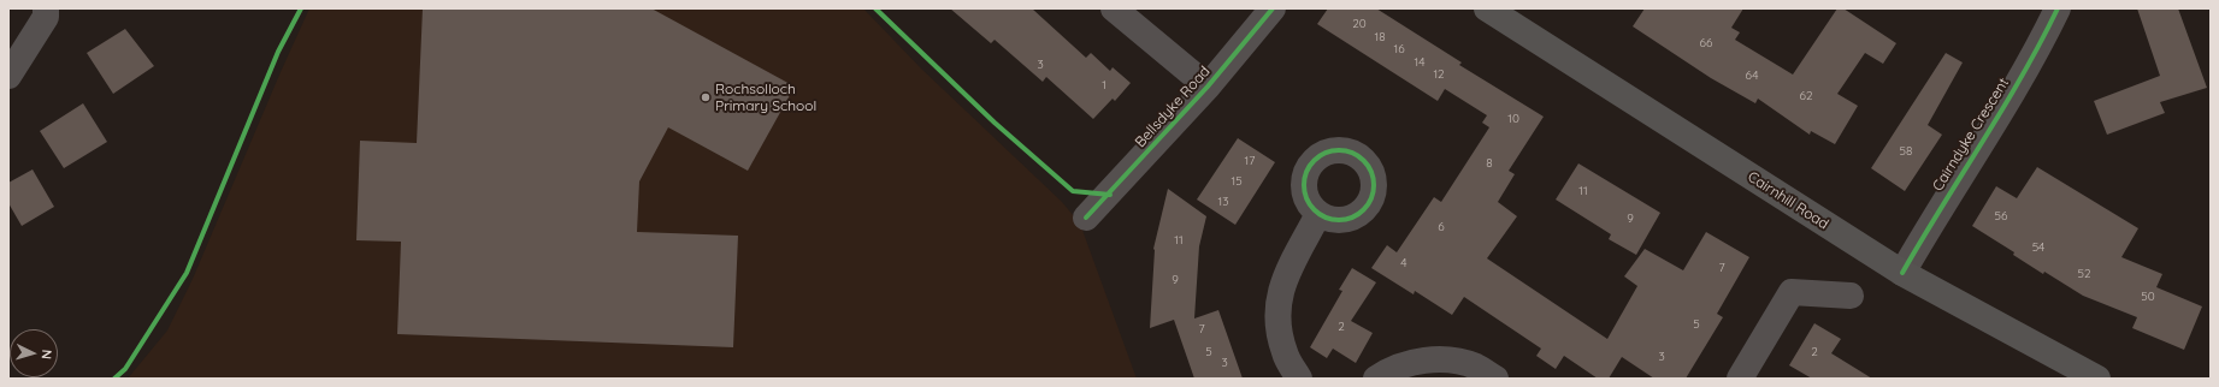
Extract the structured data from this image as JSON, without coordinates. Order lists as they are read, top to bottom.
{
  "streets": {
    "main road": ["Cairnhill Road"],
    "street": ["Bellsdyke Road", "Cairndyke Crescent"]
  },
  "crossings": [
    ["Cairndyke Crescent", "Cairnhill Road"]
  ],
  "places": ["Rochsolloch Primary School"],
  "house_numbers": [
    "20",
    "18",
    "66",
    "16",
    "14",
    "3",
    "12",
    "64",
    "1",
    "62",
    "10",
    "58",
    "17",
    "8",
    "15",
    "11",
    "13",
    "56",
    "9",
    "6",
    "11",
    "54",
    "4",
    "7",
    "52",
    "9",
    "50",
    "5",
    "2",
    "7",
    "5",
    "2",
    "3",
    "3"
  ],
  "north": "right"
}
